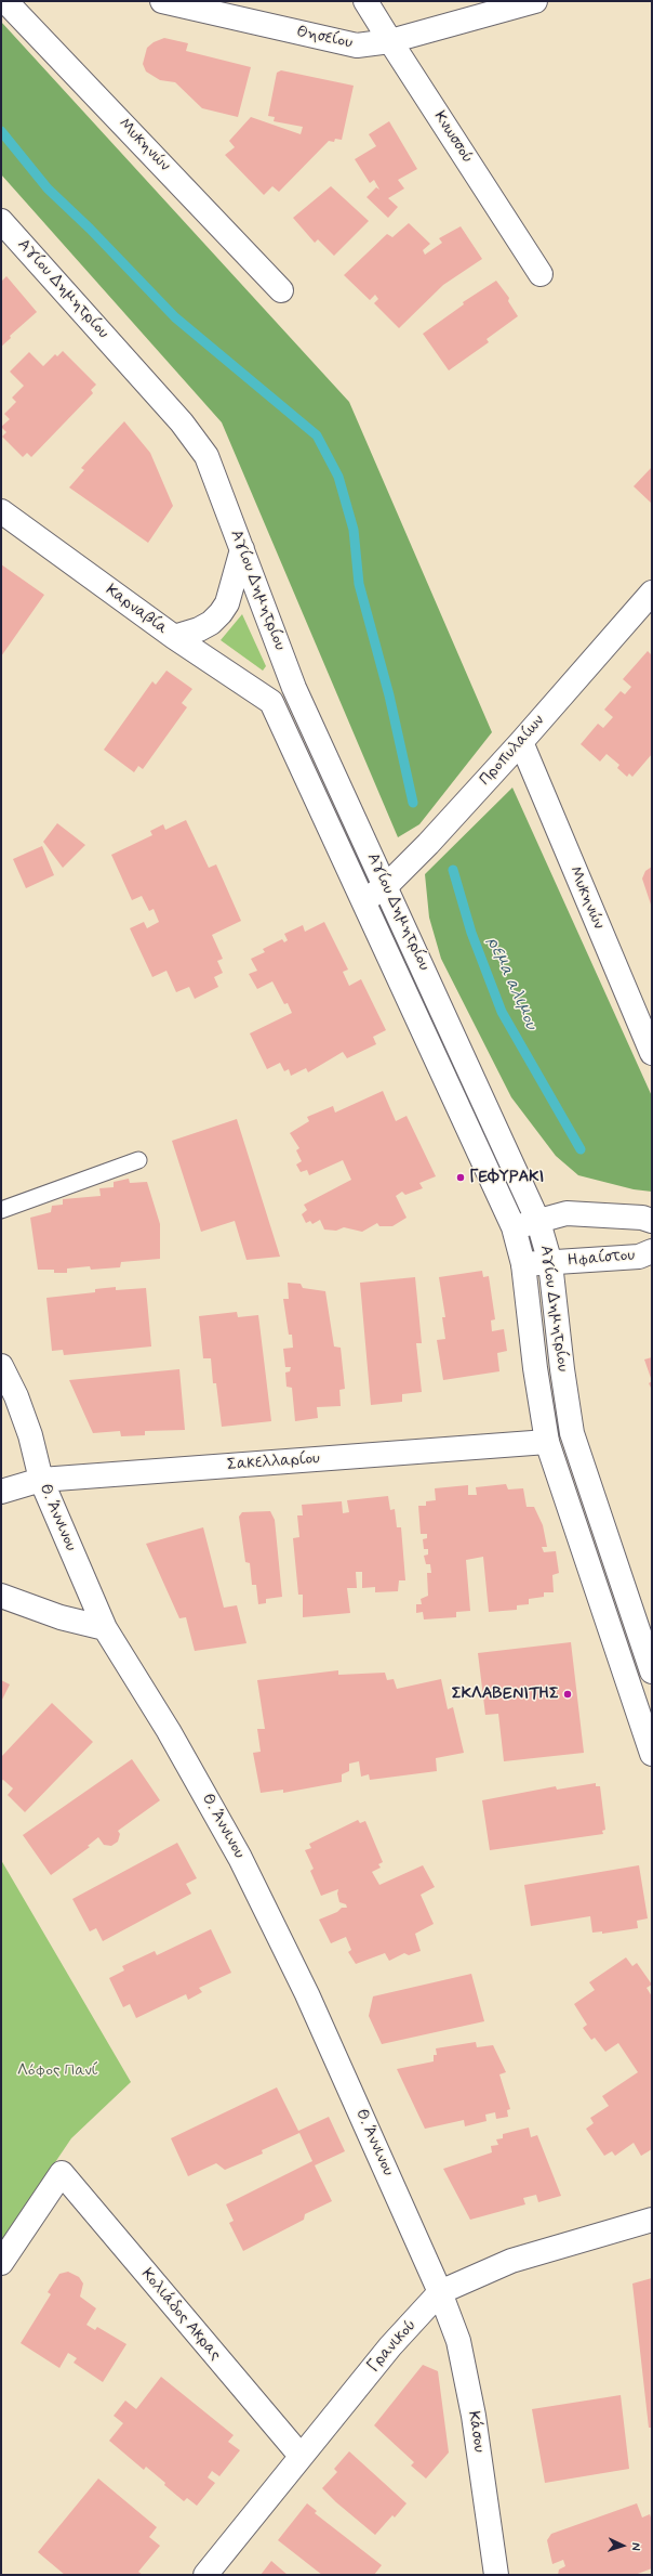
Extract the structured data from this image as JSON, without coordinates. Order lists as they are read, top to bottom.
{
  "streets": {
    "street": [
      "Θησείου",
      "Κνωσσού",
      "Μυκηνών",
      "Αγίου Δημητρίου",
      "Καρναβία",
      "Προπυλαίων",
      "Ηφαίστου",
      "Σακελλαρίου",
      "Θ. Άννινου",
      "Κολιάδος Ακρας",
      "Γρανικού",
      "Κάσου"
    ]
  },
  "crossings": [
    ["Θησείου", "Κνωσσού"],
    ["Μυκηνών", "Προπυλαίων"],
    ["Αγίου Δημητρίου", "Καρναβία"],
    ["Αγίου Δημητρίου", "Προπυλαίων"],
    ["Αγίου Δημητρίου", "Ηφαίστου"],
    ["Αγίου Δημητρίου", "Σακελλαρίου"],
    ["Σακελλαρίου", "Θ. Άννινου"],
    ["Θ. Άννινου", "Γρανικού"],
    ["Θ. Άννινου", "Κάσου"],
    ["Κολιάδος Ακρας", "Γρανικού"],
    ["Γρανικού", "Κάσου"]
  ],
  "water": ["ρεμα αλιμου"],
  "parks": ["Λόφος Πανί"],
  "places": ["ΓΕΦΥΡΑΚΙ", "ΣΚΛΑΒΕΝΙΤΗΣ"],
  "north": "right"
}
